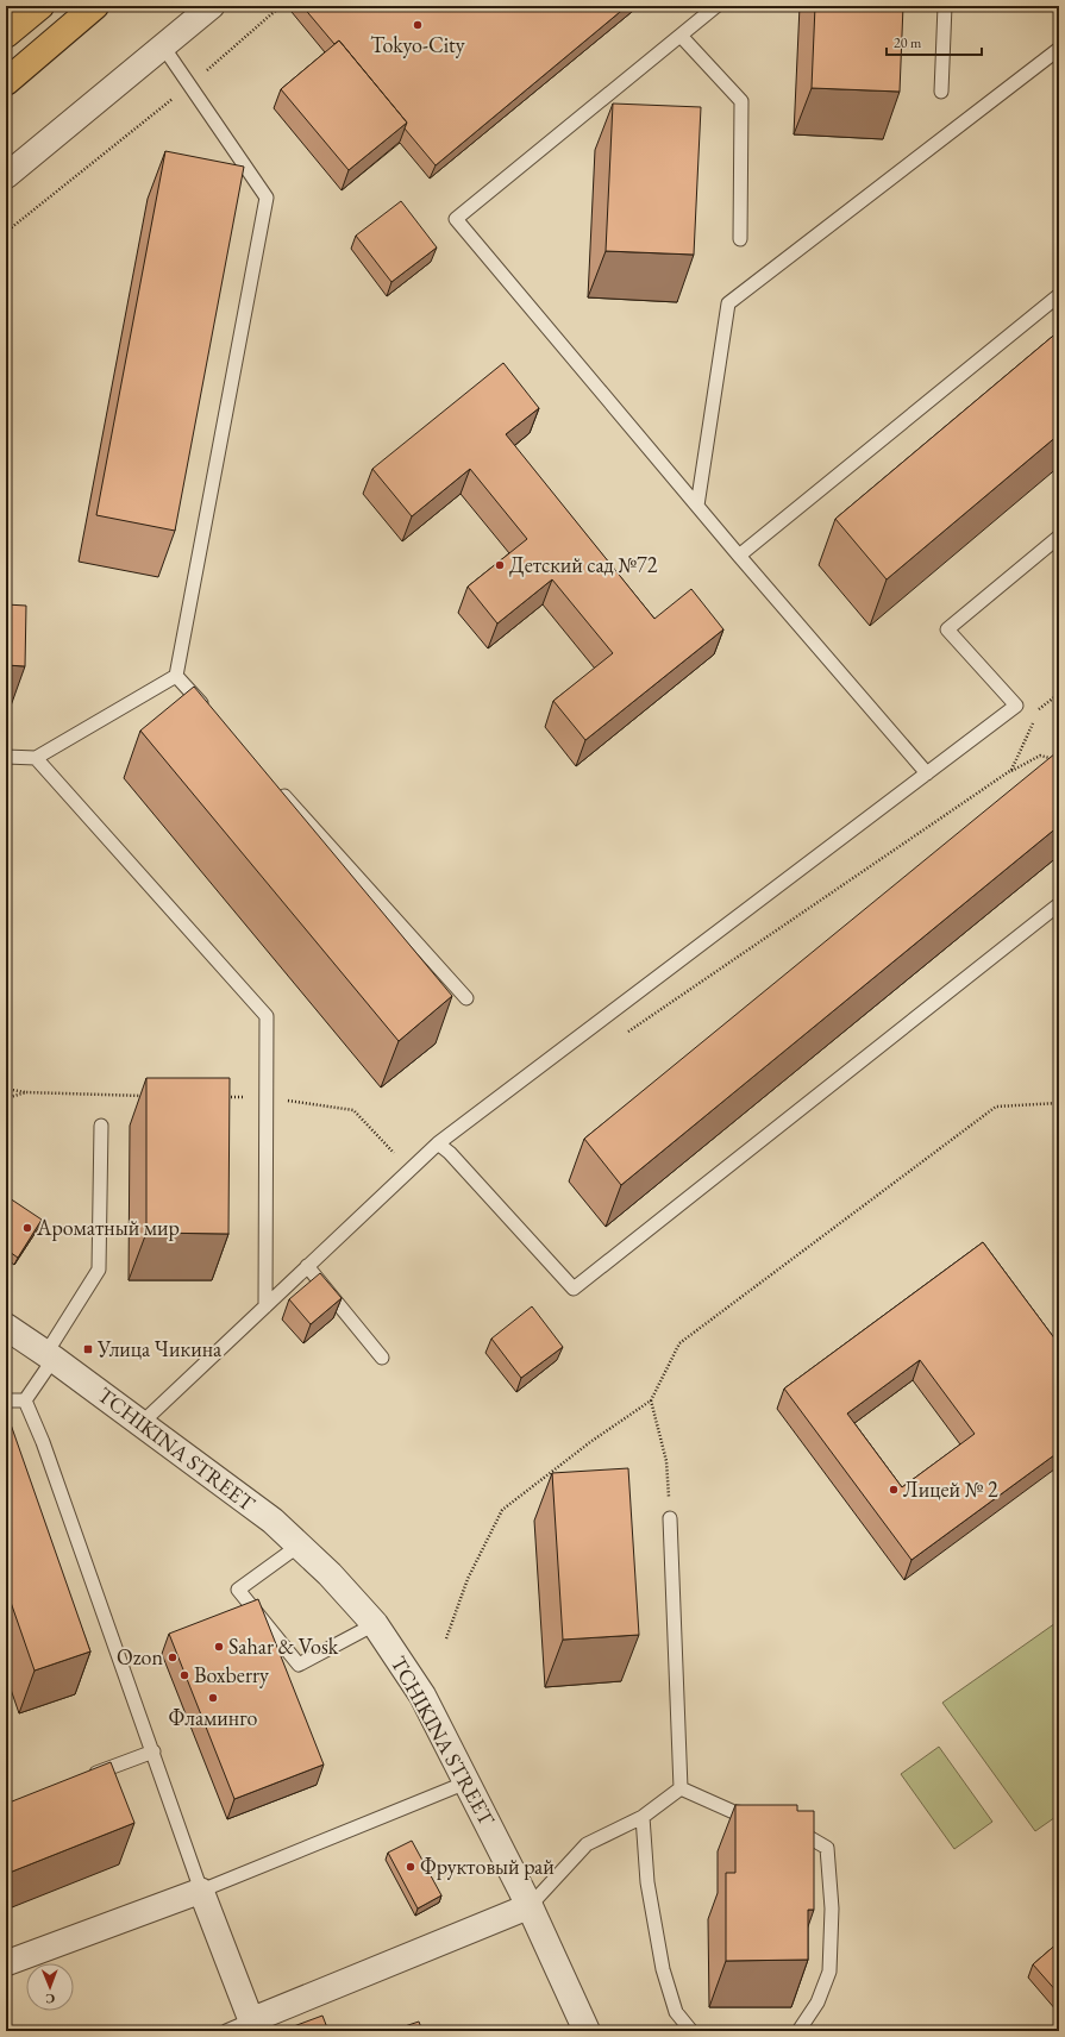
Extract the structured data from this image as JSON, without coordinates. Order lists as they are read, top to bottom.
{
  "streets": {
    "street": ["TCHIKINA STREET"]
  },
  "places": {
    "other": [
      "Tokyo-City",
      "Детский сад №72",
      "Ароматный мир",
      "Лицей № 2",
      "Sahar & Vosk",
      "Ozon",
      "Boxberry",
      "Фламинго",
      "Фруктовый рай"
    ],
    "transit": ["Улица Чикина"]
  },
  "scale_bar": "20 m",
  "north": "bottom"
}
